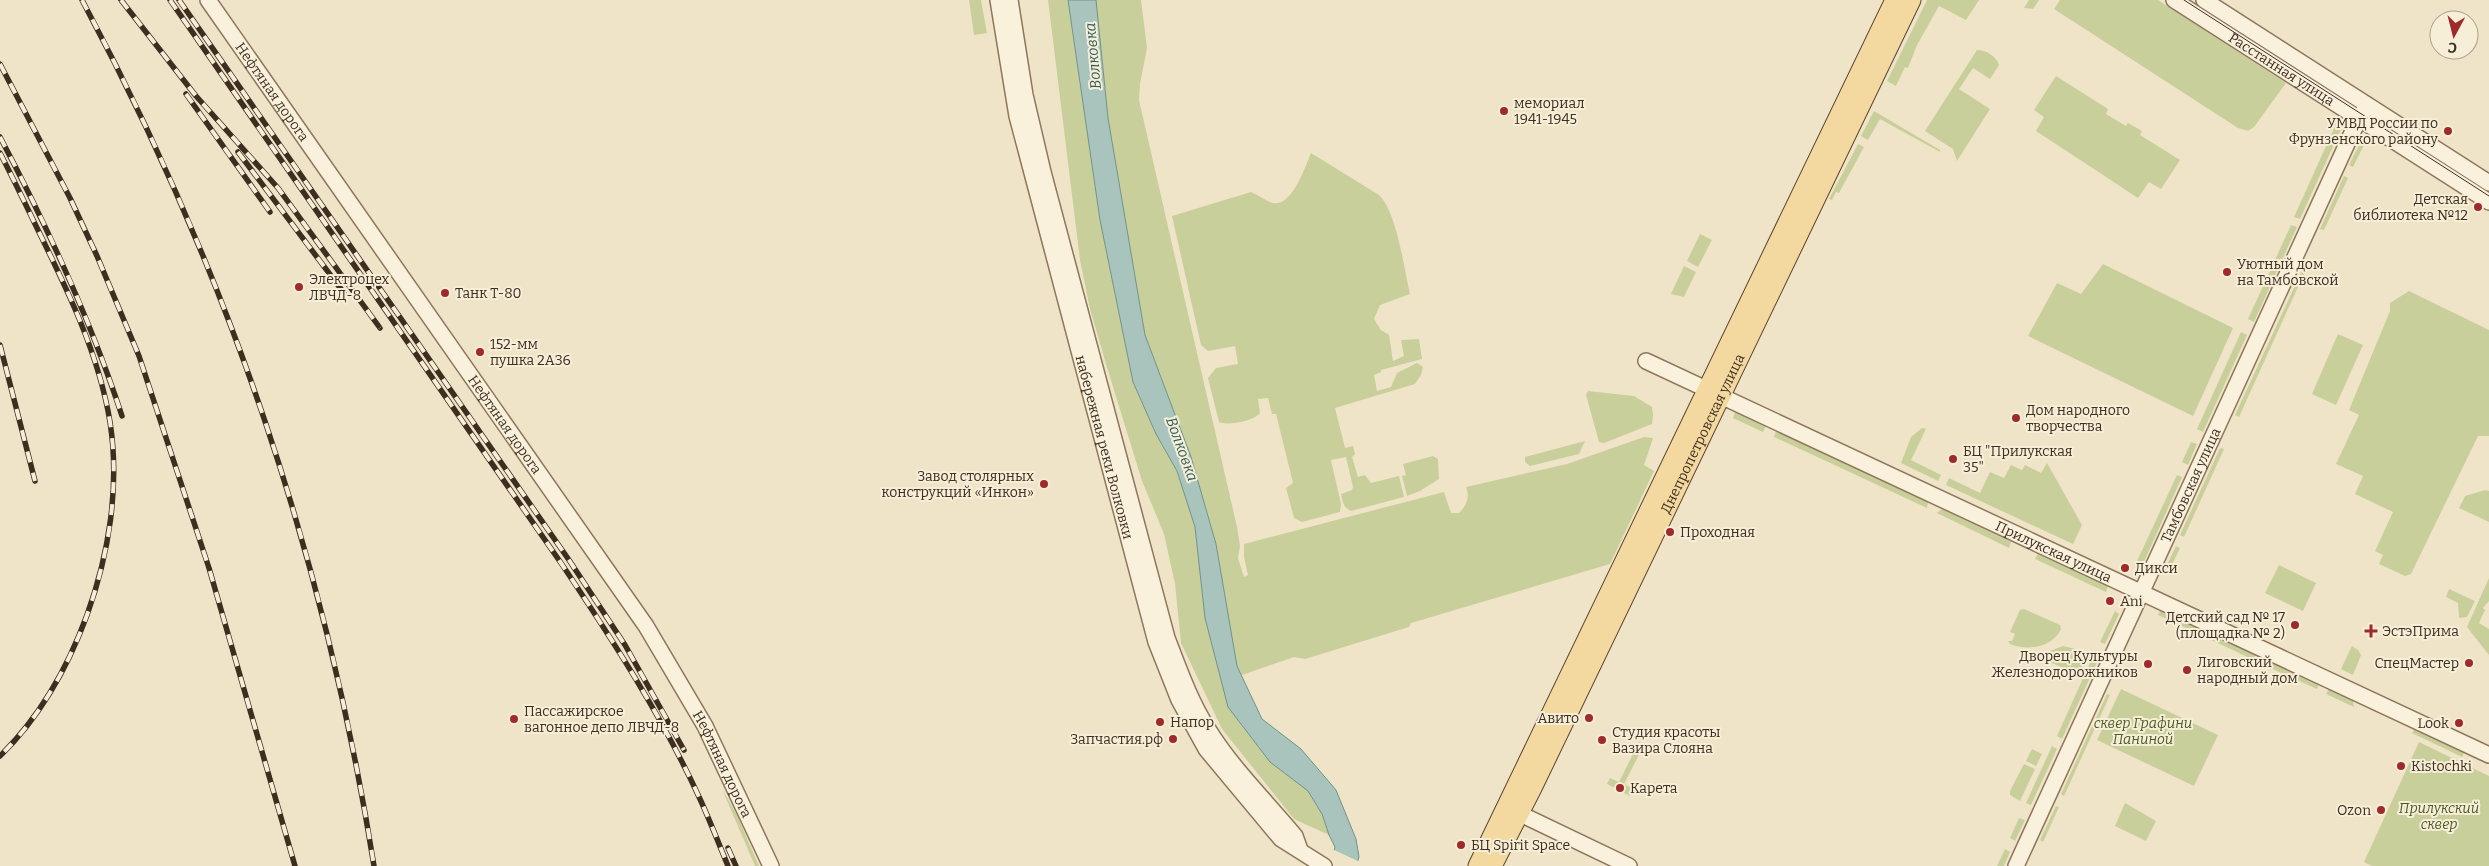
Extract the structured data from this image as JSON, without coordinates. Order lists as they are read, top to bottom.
{
  "streets": {
    "main road": ["Днепропетровская улица"],
    "street": [
      "Расстанная улица",
      "Нефтяная дорога",
      "набережная реки Волковки",
      "Тамбовская улица",
      "Прилукская улица"
    ]
  },
  "crossings": [
    ["Расстанная улица", "Тамбовская улица"],
    ["Днепропетровская улица", "Прилукская улица"],
    ["Тамбовская улица", "Прилукская улица"]
  ],
  "water": ["Волковка"],
  "parks": ["сквер Графини Паниной", "Прилукский сквер"],
  "places": {
    "other": [
      "мемориал 1941-1945",
      "УМВД России по Фрунзенского району",
      "Детская библиотека №12",
      "Уютный дом на Тамбовской",
      "Электроцех ЛВЧД-8",
      "Танк Т-80",
      "152-мм пушка 2А36",
      "Дом народного творчества",
      "БЦ \"Прилукская 35\"",
      "Завод столярных конструкций «Инкон»",
      "Проходная",
      "Дикси",
      "Ani",
      "Детский сад № 17 (площадка № 2)",
      "СпецМастер",
      "Дворец Культуры Железнодорожников",
      "Лиговский народный дом",
      "Авито",
      "Пассажирское вагонное депо ЛВЧД-8",
      "Напор",
      "Look",
      "Запчастия.рф",
      "Студия красоты Вазира Слояна",
      "Kistochki",
      "Карета",
      "Ozon",
      "БЦ Spirit Space"
    ],
    "health": ["ЭстэПрима"]
  },
  "north": "bottom"
}
